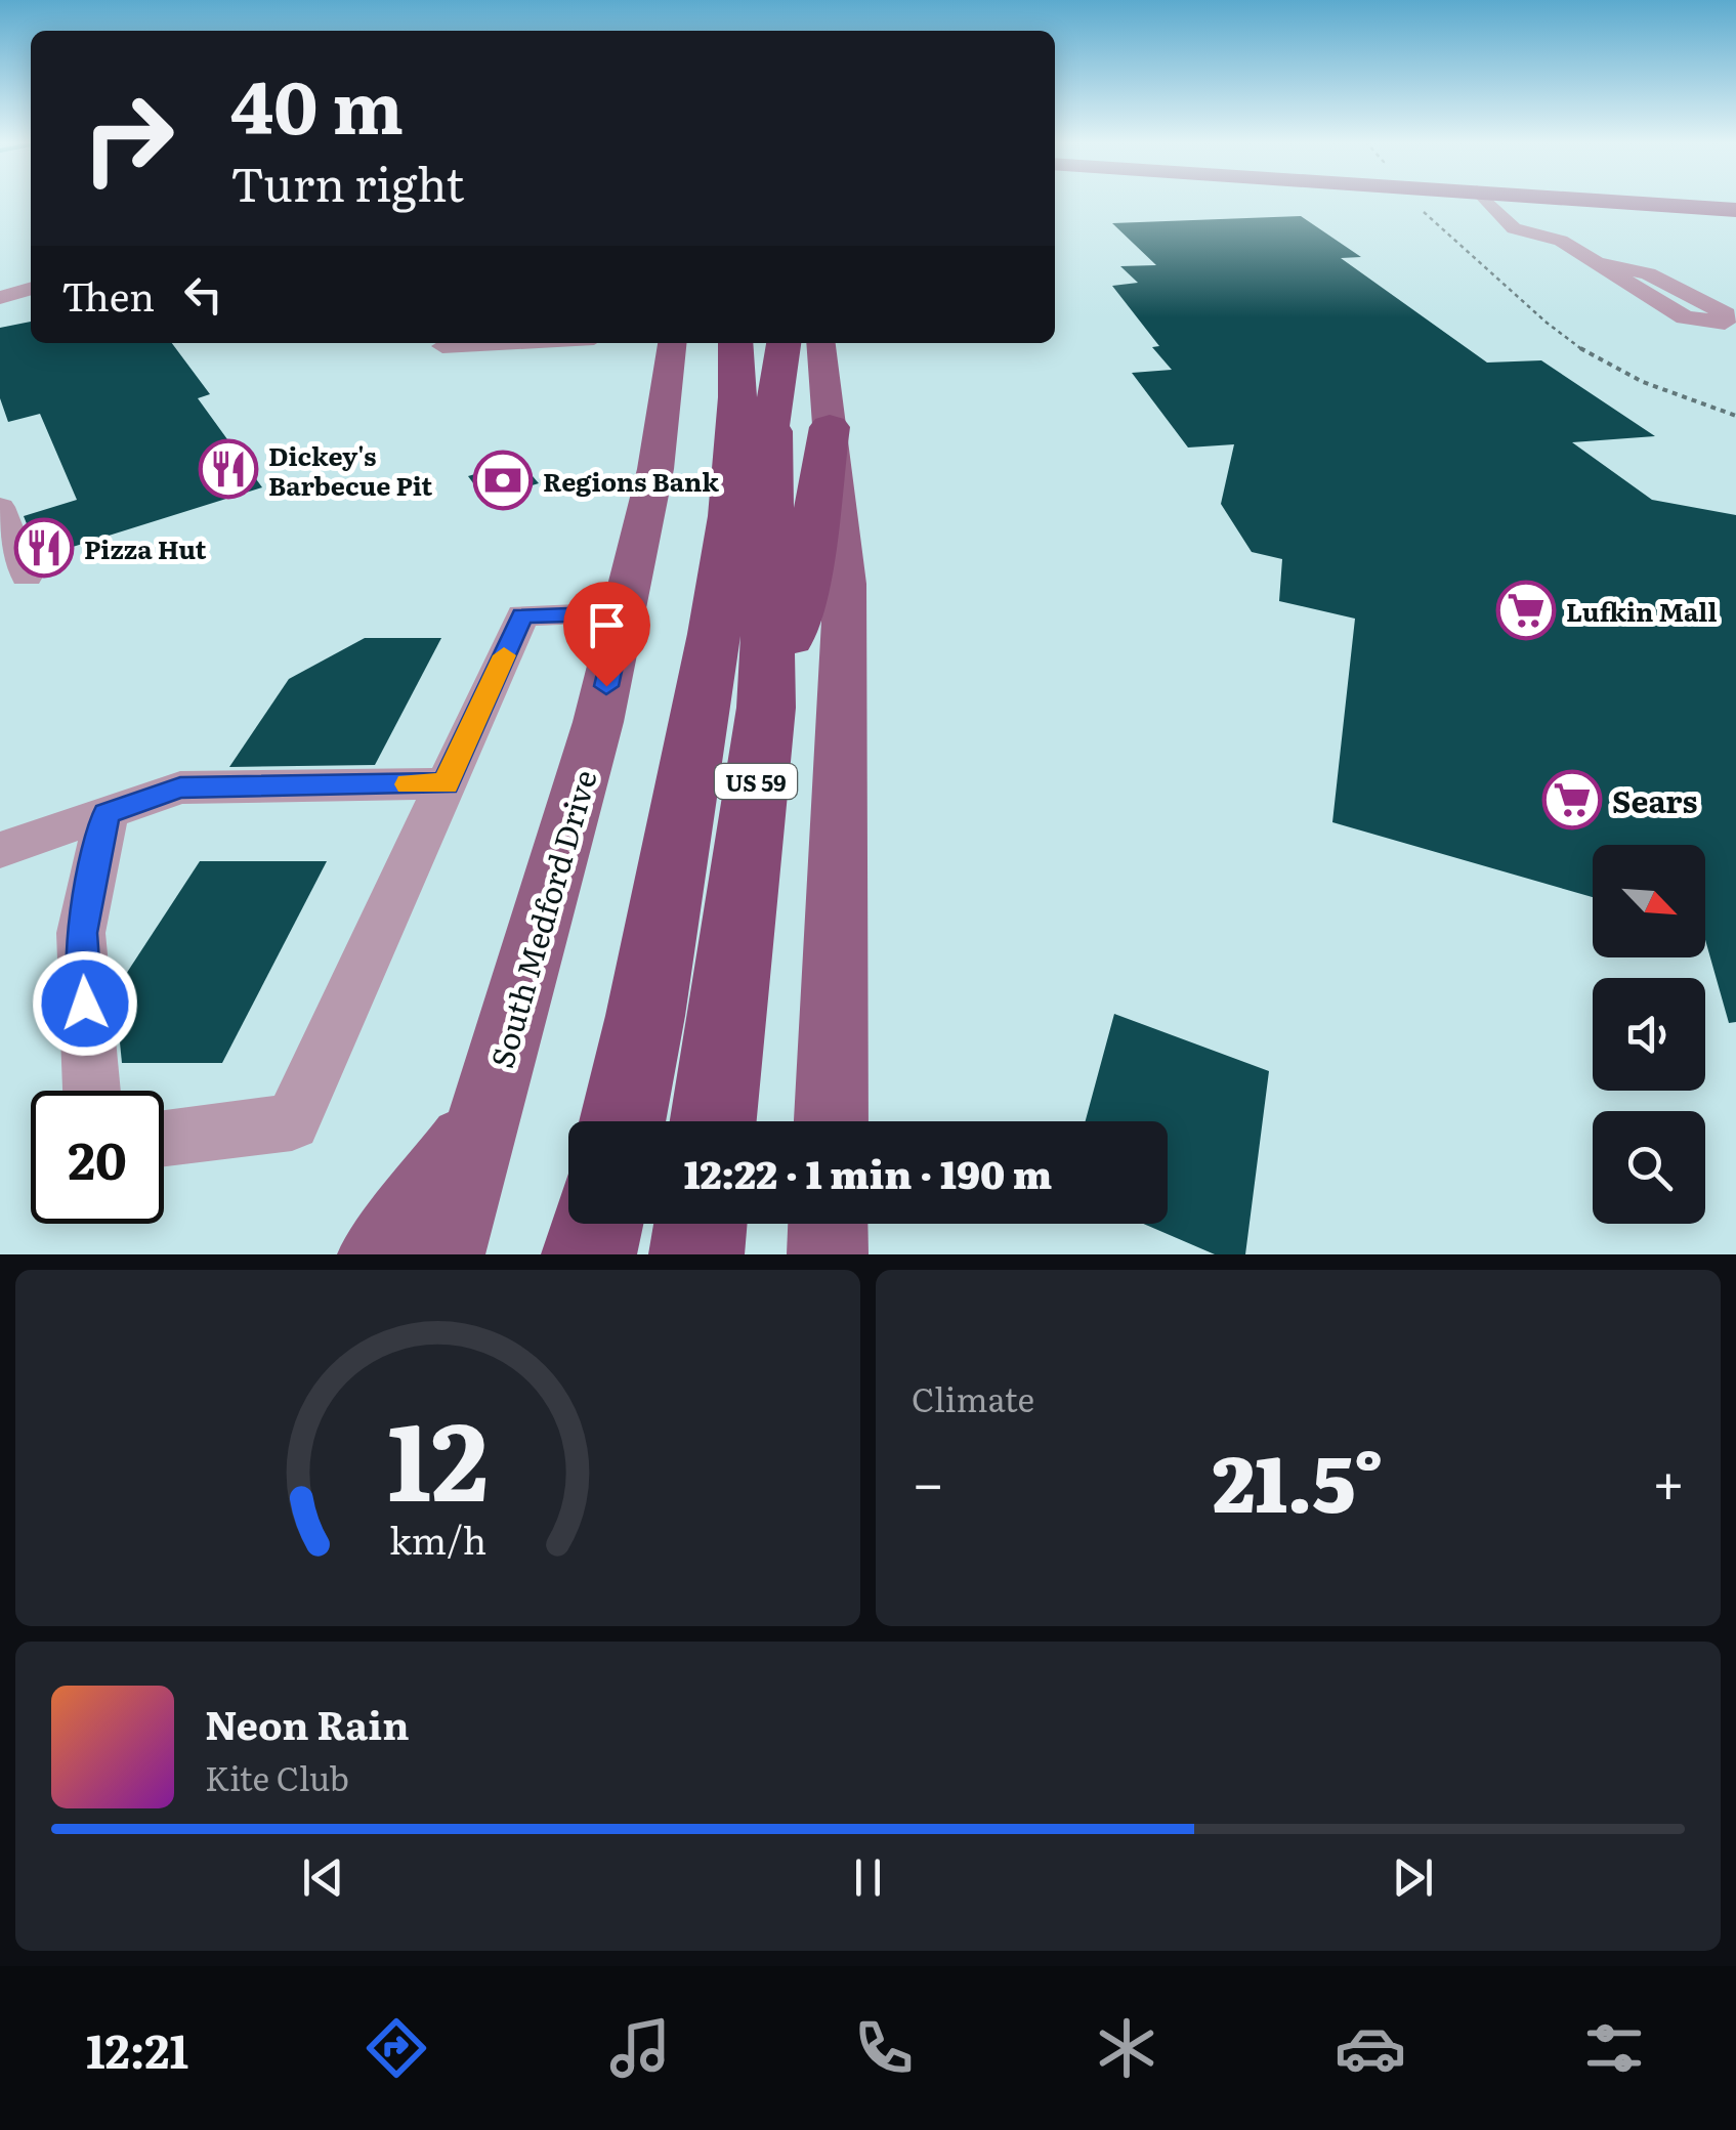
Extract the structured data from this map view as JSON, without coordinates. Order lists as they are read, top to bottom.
{
  "streets": {
    "highway": ["US 59"],
    "main road": ["South Medford Drive"]
  },
  "places": {
    "restaurant": ["Dickey's Barbecue Pit", "Pizza Hut"],
    "bank": ["Regions Bank"],
    "supermarket": ["Lufkin Mall", "Sears"]
  },
  "north": "bottom right",
  "page": {
    "turn": ["40 m", "Turn right"],
    "then": "Then",
    "limit": "20",
    "trip": "12:22 · 1 min · 190 m",
    "tile": "Climate",
    "heat": ["−", "21.5°", "+"],
    "song": ["Neon Rain", "Kite Club"],
    "tabs": "12:21",
    "gauge": ["12", "km/h"]
  }
}
